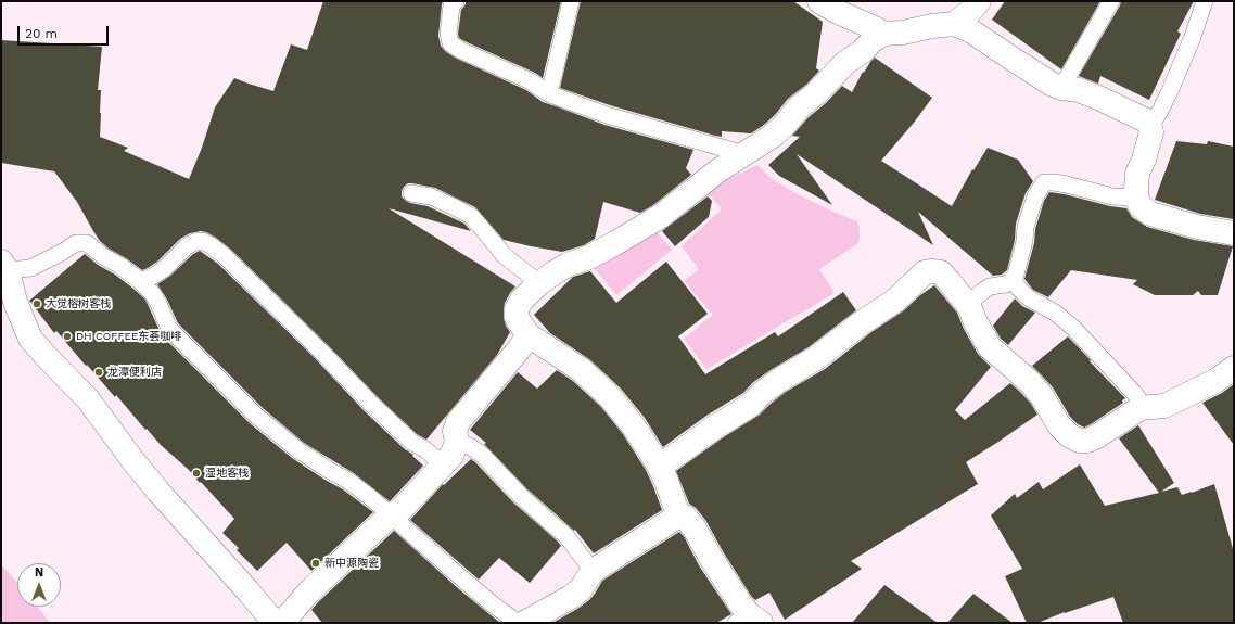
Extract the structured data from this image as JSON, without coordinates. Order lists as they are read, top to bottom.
{
  "places": [
    "大觉榕树客栈",
    "DH COFFEE东荟咖啡",
    "龙潭便利店",
    "湿地客栈",
    "新中源陶瓷"
  ],
  "scale_bar": "20 m",
  "north": "top"
}
